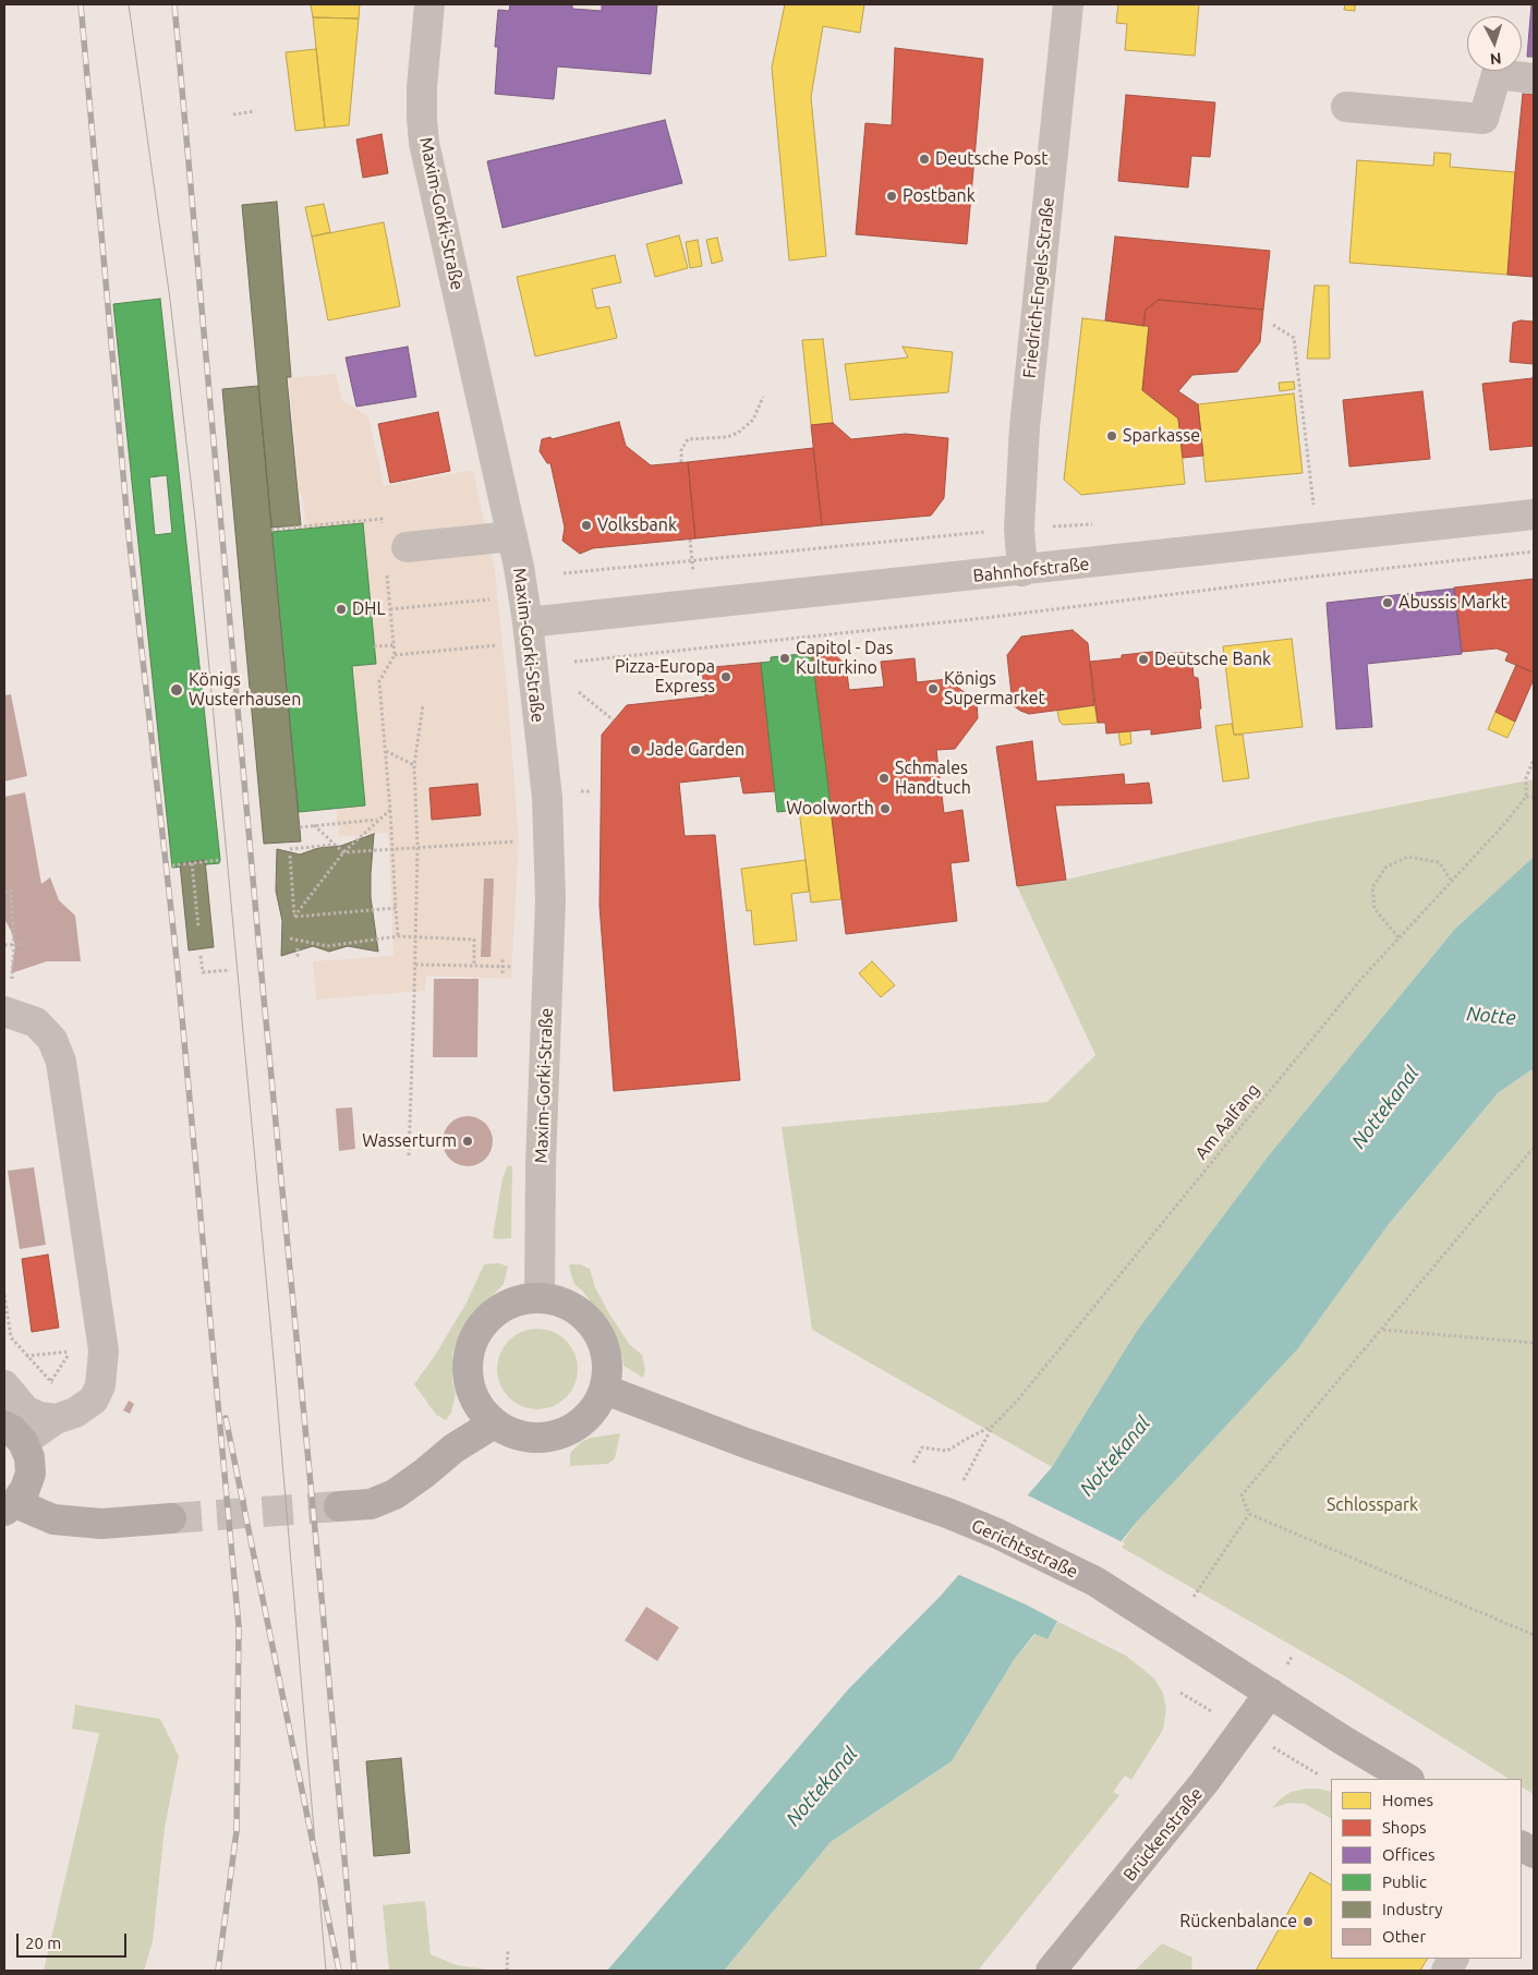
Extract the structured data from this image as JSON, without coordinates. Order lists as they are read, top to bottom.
{
  "streets": {
    "main road": ["Gerichtsstraße", "Brückenstraße"],
    "street": ["Maxim-Gorki-Straße", "Friedrich-Engels-Straße", "Bahnhofstraße"],
    "path": ["Am Aalfang"]
  },
  "crossings": [
    ["Maxim-Gorki-Straße", "Bahnhofstraße"],
    ["Maxim-Gorki-Straße", "Gerichtsstraße"],
    ["Friedrich-Engels-Straße", "Bahnhofstraße"],
    ["Gerichtsstraße", "Brückenstraße"]
  ],
  "water": ["Notte", "Nottekanal"],
  "parks": ["Schlosspark"],
  "places": [
    "Deutsche Post",
    "Postbank",
    "Sparkasse",
    "Volksbank",
    "Abussis Markt",
    "DHL",
    "Capitol - Das Kulturkino",
    "Deutsche Bank",
    "Pizza-Europa Express",
    "Königs Supermarket",
    "Königs Wusterhausen",
    "Jade Garden",
    "Schmales Handtuch",
    "Woolworth",
    "Wasserturm",
    "Rückenbalance"
  ],
  "legend": [
    "Homes",
    "Shops",
    "Offices",
    "Public",
    "Industry",
    "Other"
  ],
  "scale_bar": "20 m",
  "north": "bottom"
}
